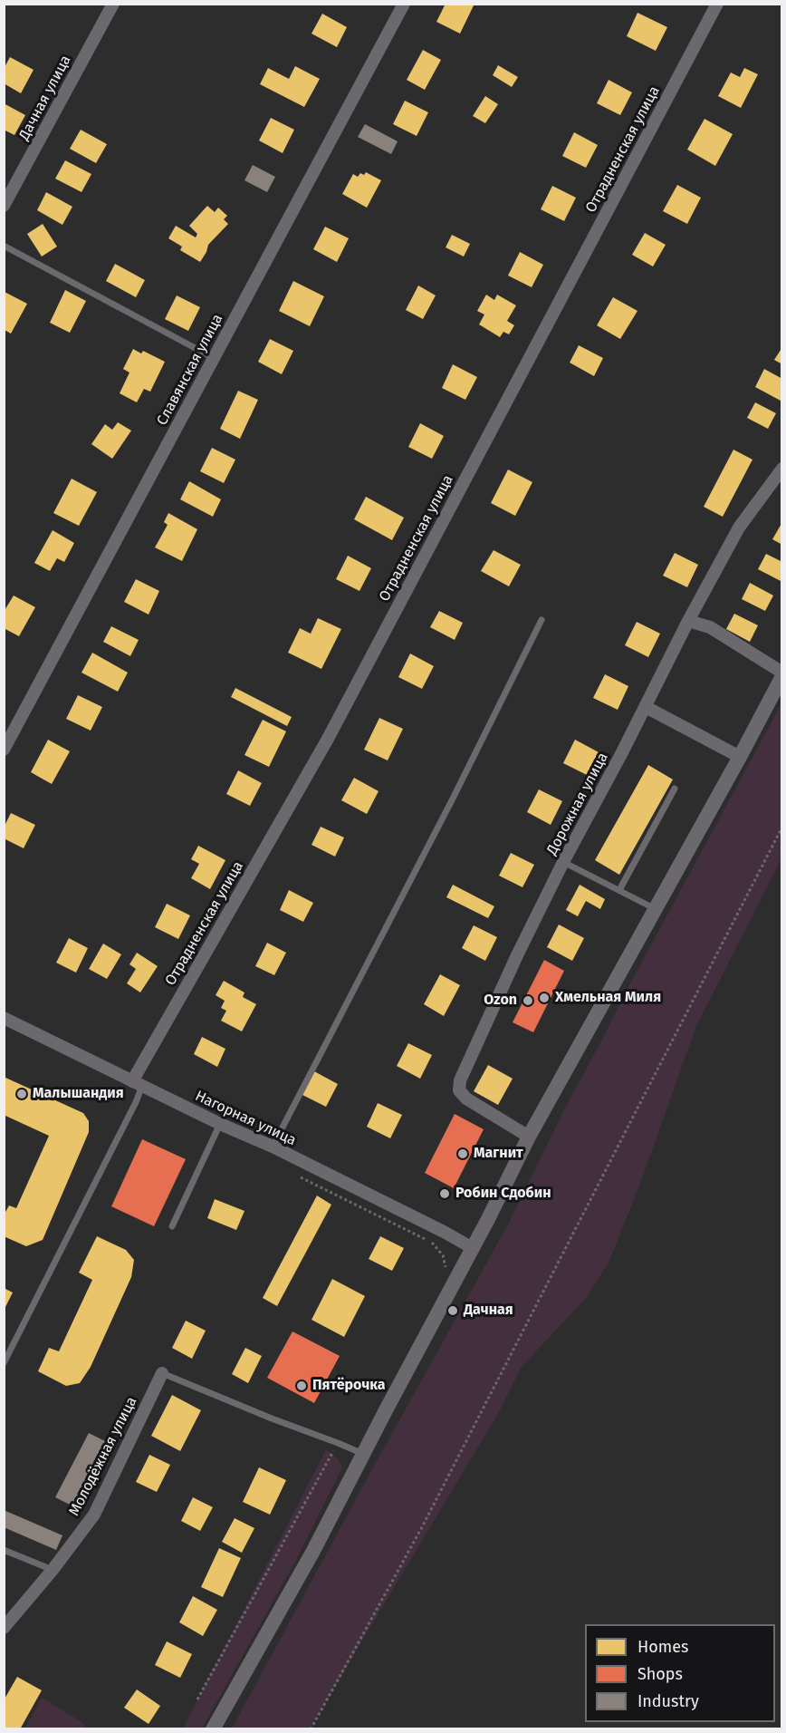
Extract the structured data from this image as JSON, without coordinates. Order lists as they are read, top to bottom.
{
  "streets": {
    "street": [
      "Дачная улица",
      "Отрадненская улица",
      "Славянская улица",
      "Дорожная улица",
      "Нагорная улица",
      "Молодёжная улица"
    ]
  },
  "crossings": [
    ["Отрадненская улица", "Нагорная улица"]
  ],
  "places": [
    "Хмельная Миля",
    "Ozon",
    "Малышандия",
    "Магнит",
    "Робин Сдобин",
    "Дачная",
    "Пятёрочка"
  ],
  "legend": ["Homes", "Shops", "Industry"]
}
